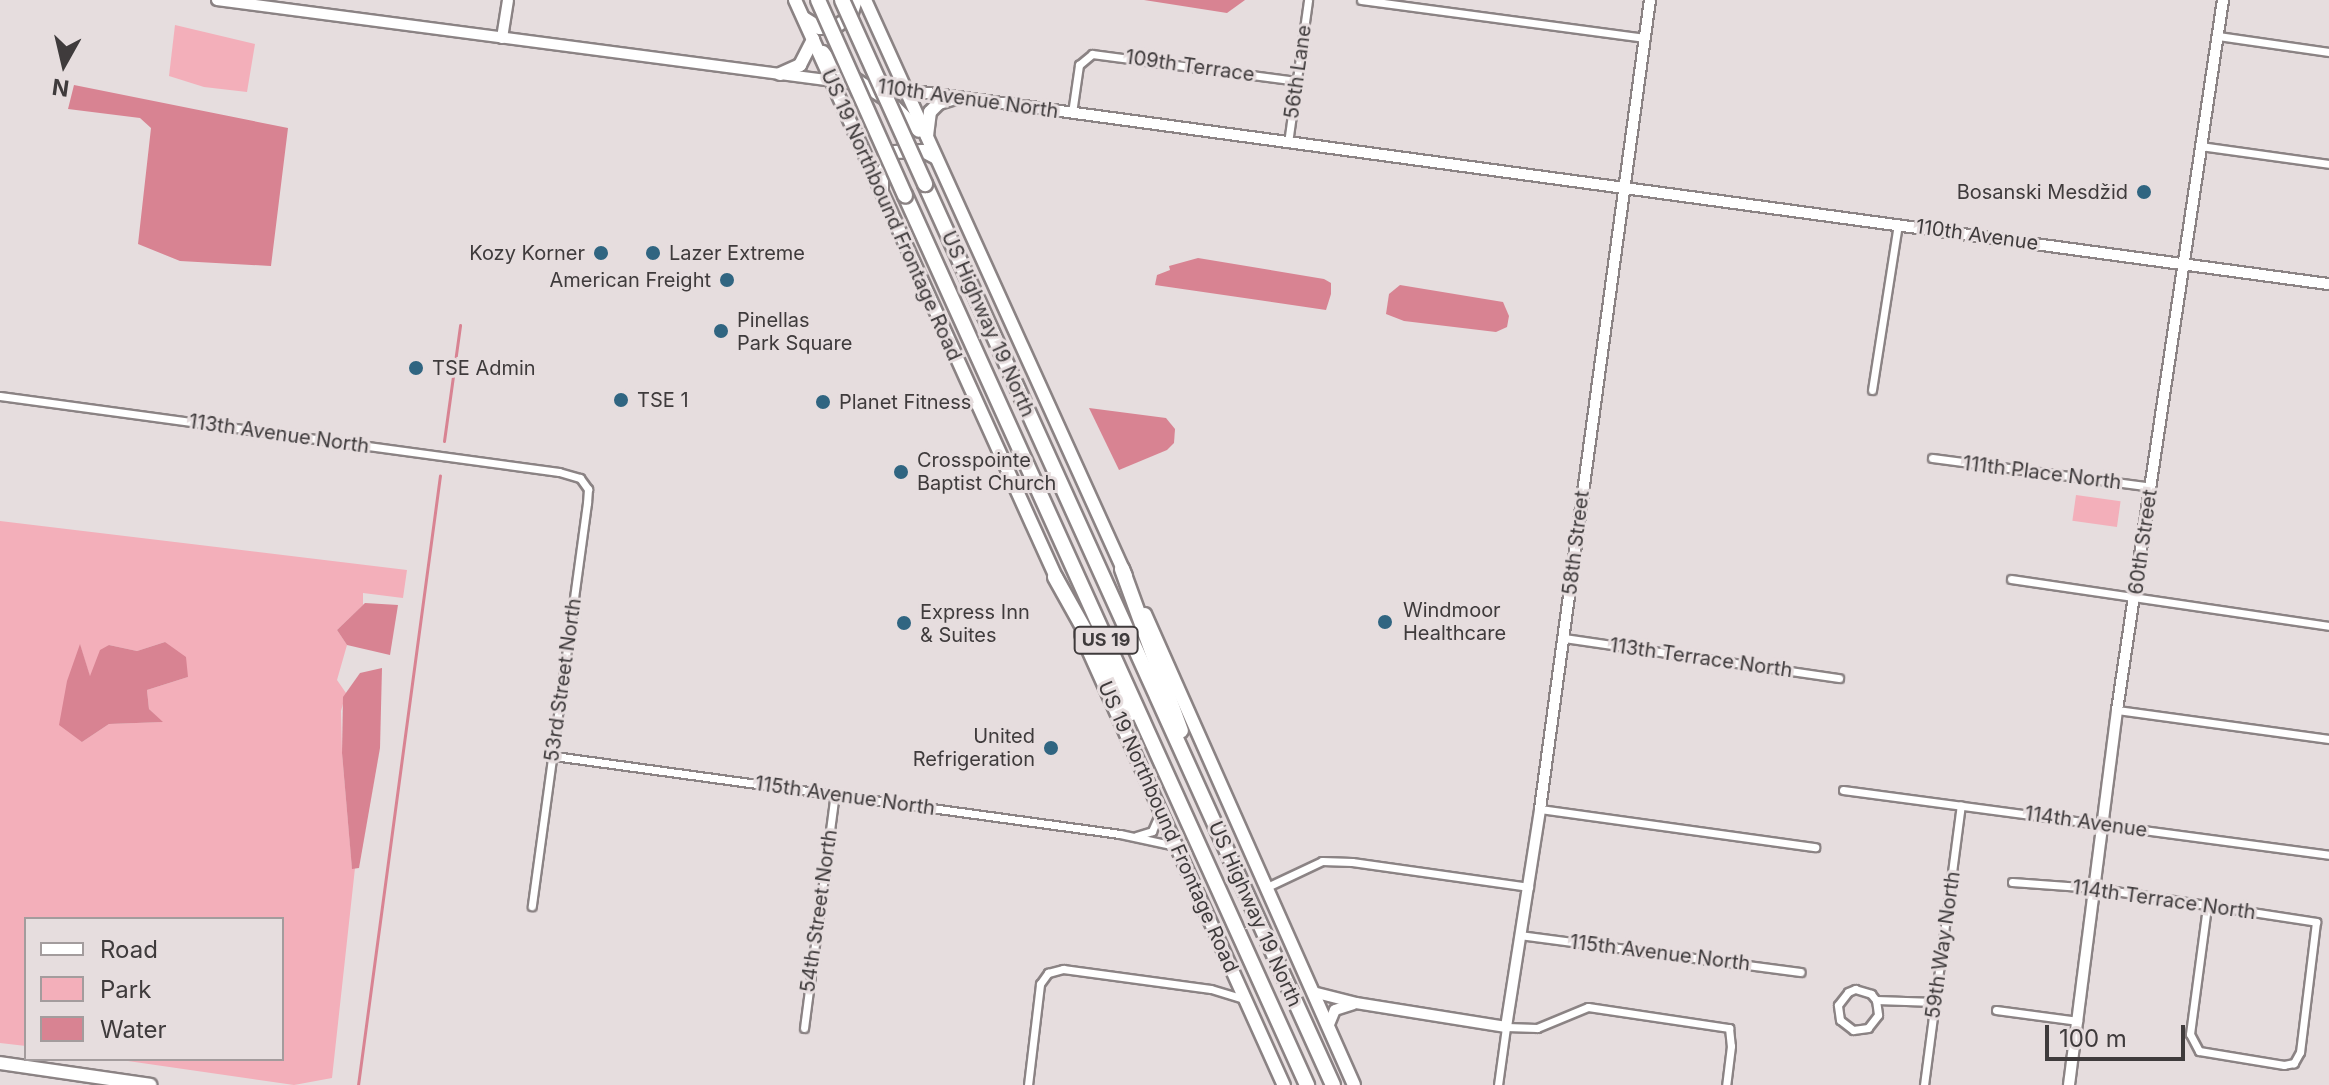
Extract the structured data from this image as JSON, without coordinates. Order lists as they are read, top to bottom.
{
  "streets": {
    "highway": ["US Highway 19 North", "US 19"],
    "main road": ["US 19 Northbound Frontage Road"],
    "street": [
      "109th Terrace",
      "56th Lane",
      "110th Avenue North",
      "110th Avenue",
      "113th Avenue North",
      "111th Place North",
      "60th Street",
      "58th Street",
      "113th Terrace North",
      "53rd Street North",
      "115th Avenue North",
      "114th Avenue",
      "114th Terrace North",
      "54th Street North",
      "59th Way North"
    ]
  },
  "crossings": [
    ["109th Terrace", "56th Lane"],
    ["109th Terrace", "110th Avenue North"],
    ["56th Lane", "110th Avenue North"],
    ["110th Avenue North", "US 19 Northbound Frontage Road"],
    ["110th Avenue North", "110th Avenue"],
    ["110th Avenue North", "58th Street"],
    ["US 19 Northbound Frontage Road", "115th Avenue North"],
    ["110th Avenue", "60th Street"],
    ["110th Avenue", "58th Street"],
    ["113th Avenue North", "53rd Street North"],
    ["111th Place North", "60th Street"],
    ["60th Street", "114th Avenue"],
    ["60th Street", "114th Terrace North"],
    ["58th Street", "113th Terrace North"],
    ["58th Street", "115th Avenue North"],
    ["53rd Street North", "115th Avenue North"],
    ["115th Avenue North", "54th Street North"],
    ["114th Avenue", "59th Way North"]
  ],
  "places": [
    "Bosanski Mesdžid",
    "Kozy Korner",
    "Lazer Extreme",
    "American Freight",
    "Pinellas Park Square",
    "TSE Admin",
    "TSE 1",
    "Planet Fitness",
    "Crosspointe Baptist Church",
    "Windmoor Healthcare",
    "Express Inn & Suites",
    "United Refrigeration"
  ],
  "legend": ["Road", "Park", "Water"],
  "scale_bar": "100 m",
  "north": "bottom"
}
